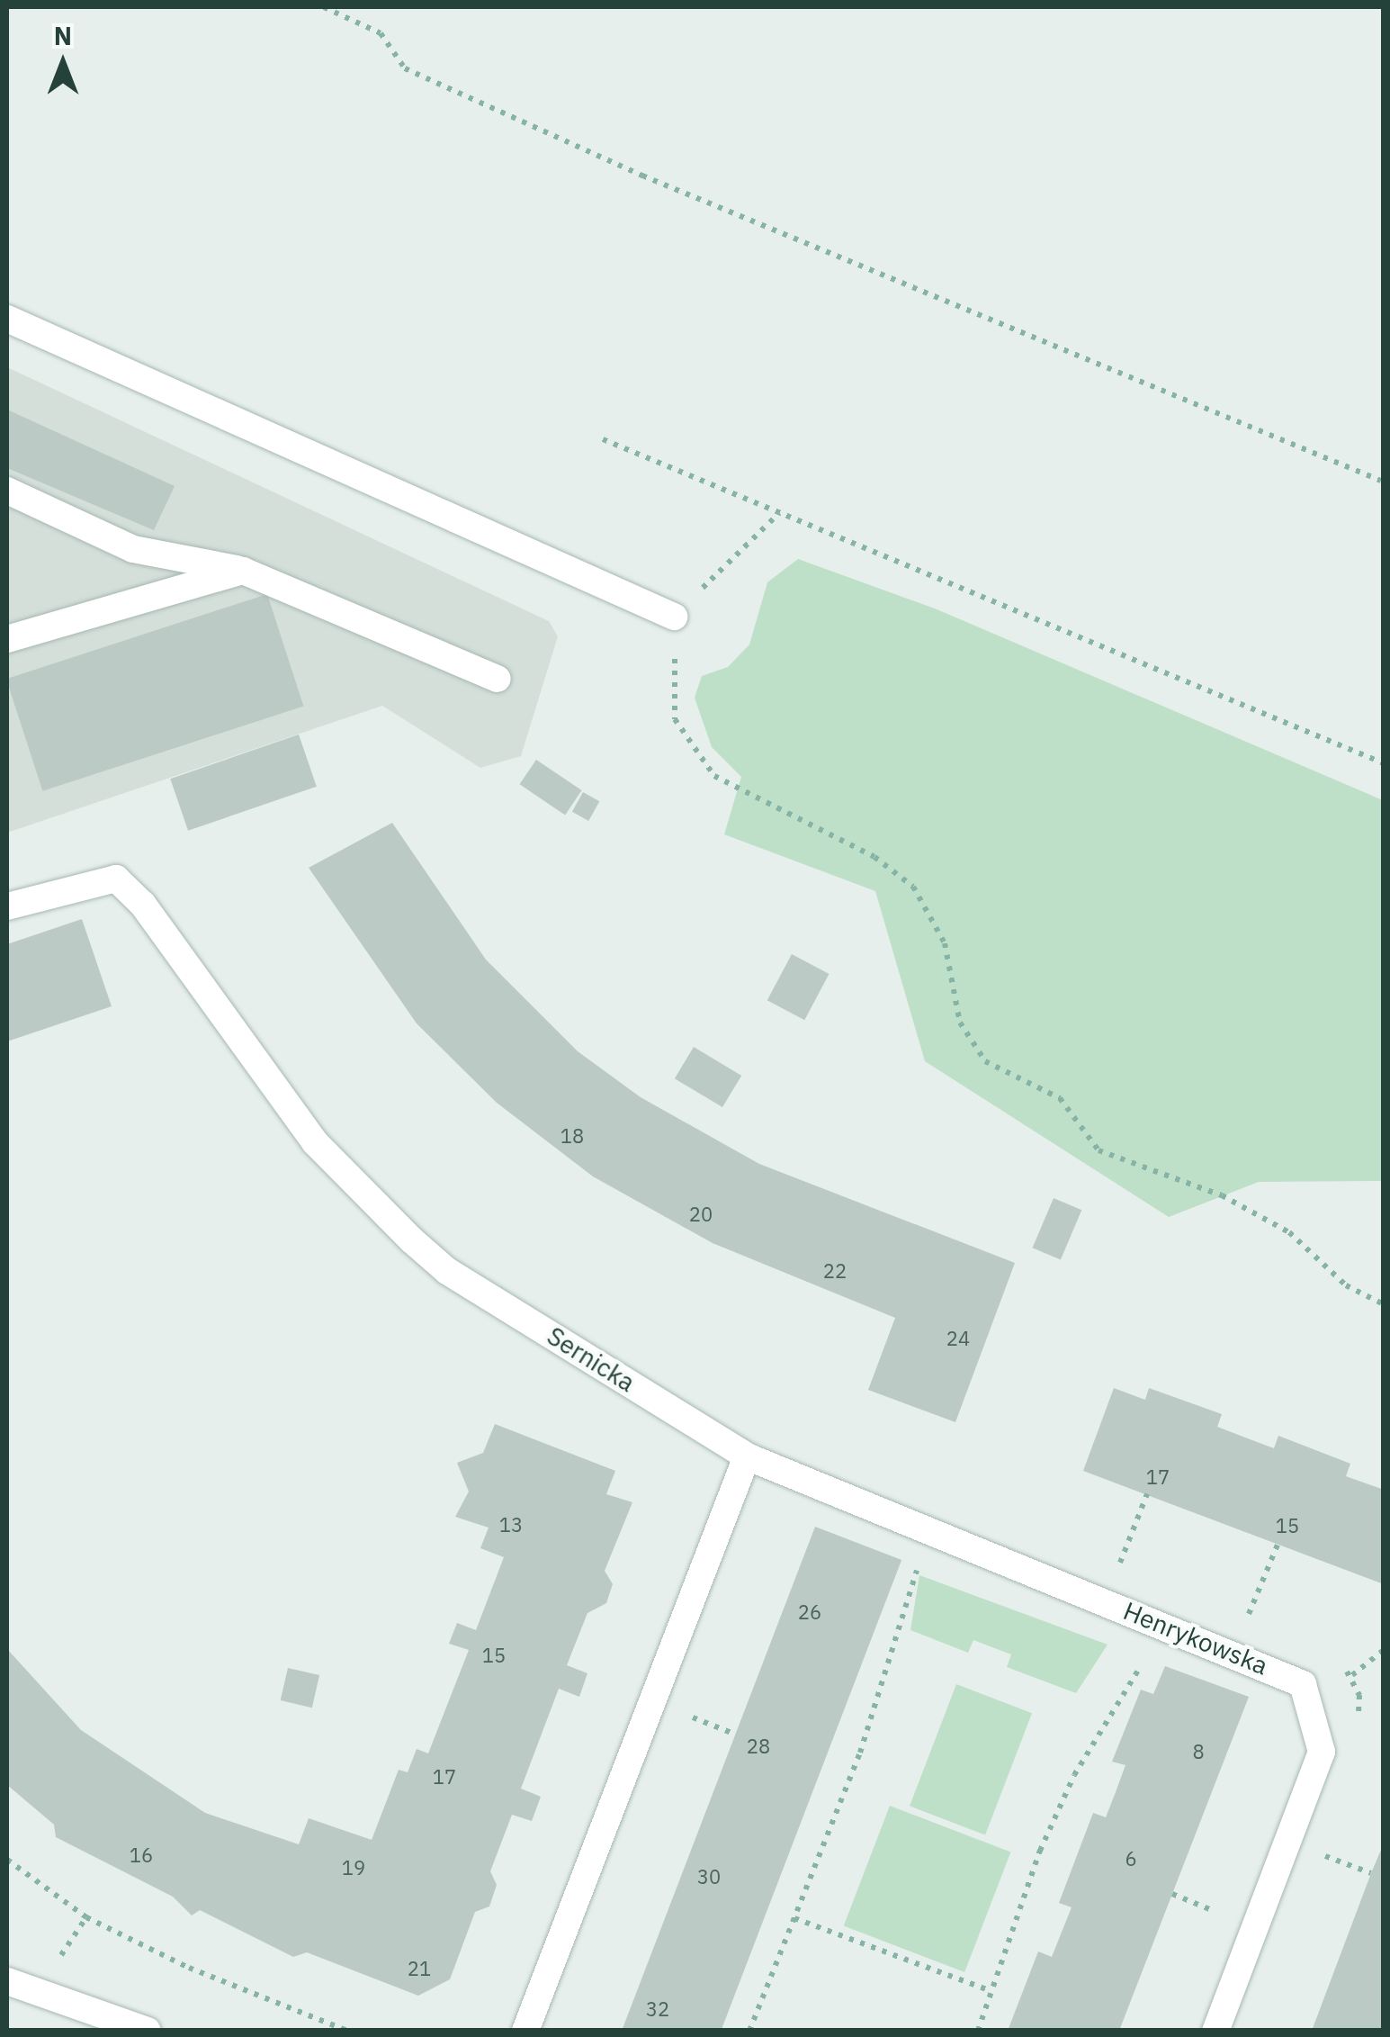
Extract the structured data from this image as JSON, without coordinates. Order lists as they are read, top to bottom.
{
  "streets": {
    "street": ["Sernicka", "Henrykowska"]
  },
  "crossings": [
    ["Sernicka", "Henrykowska"]
  ],
  "house_numbers": [
    "18",
    "20",
    "22",
    "24",
    "17",
    "13",
    "15",
    "26",
    "15",
    "28",
    "8",
    "17",
    "16",
    "6",
    "19",
    "30",
    "21",
    "32"
  ],
  "north": "top"
}
